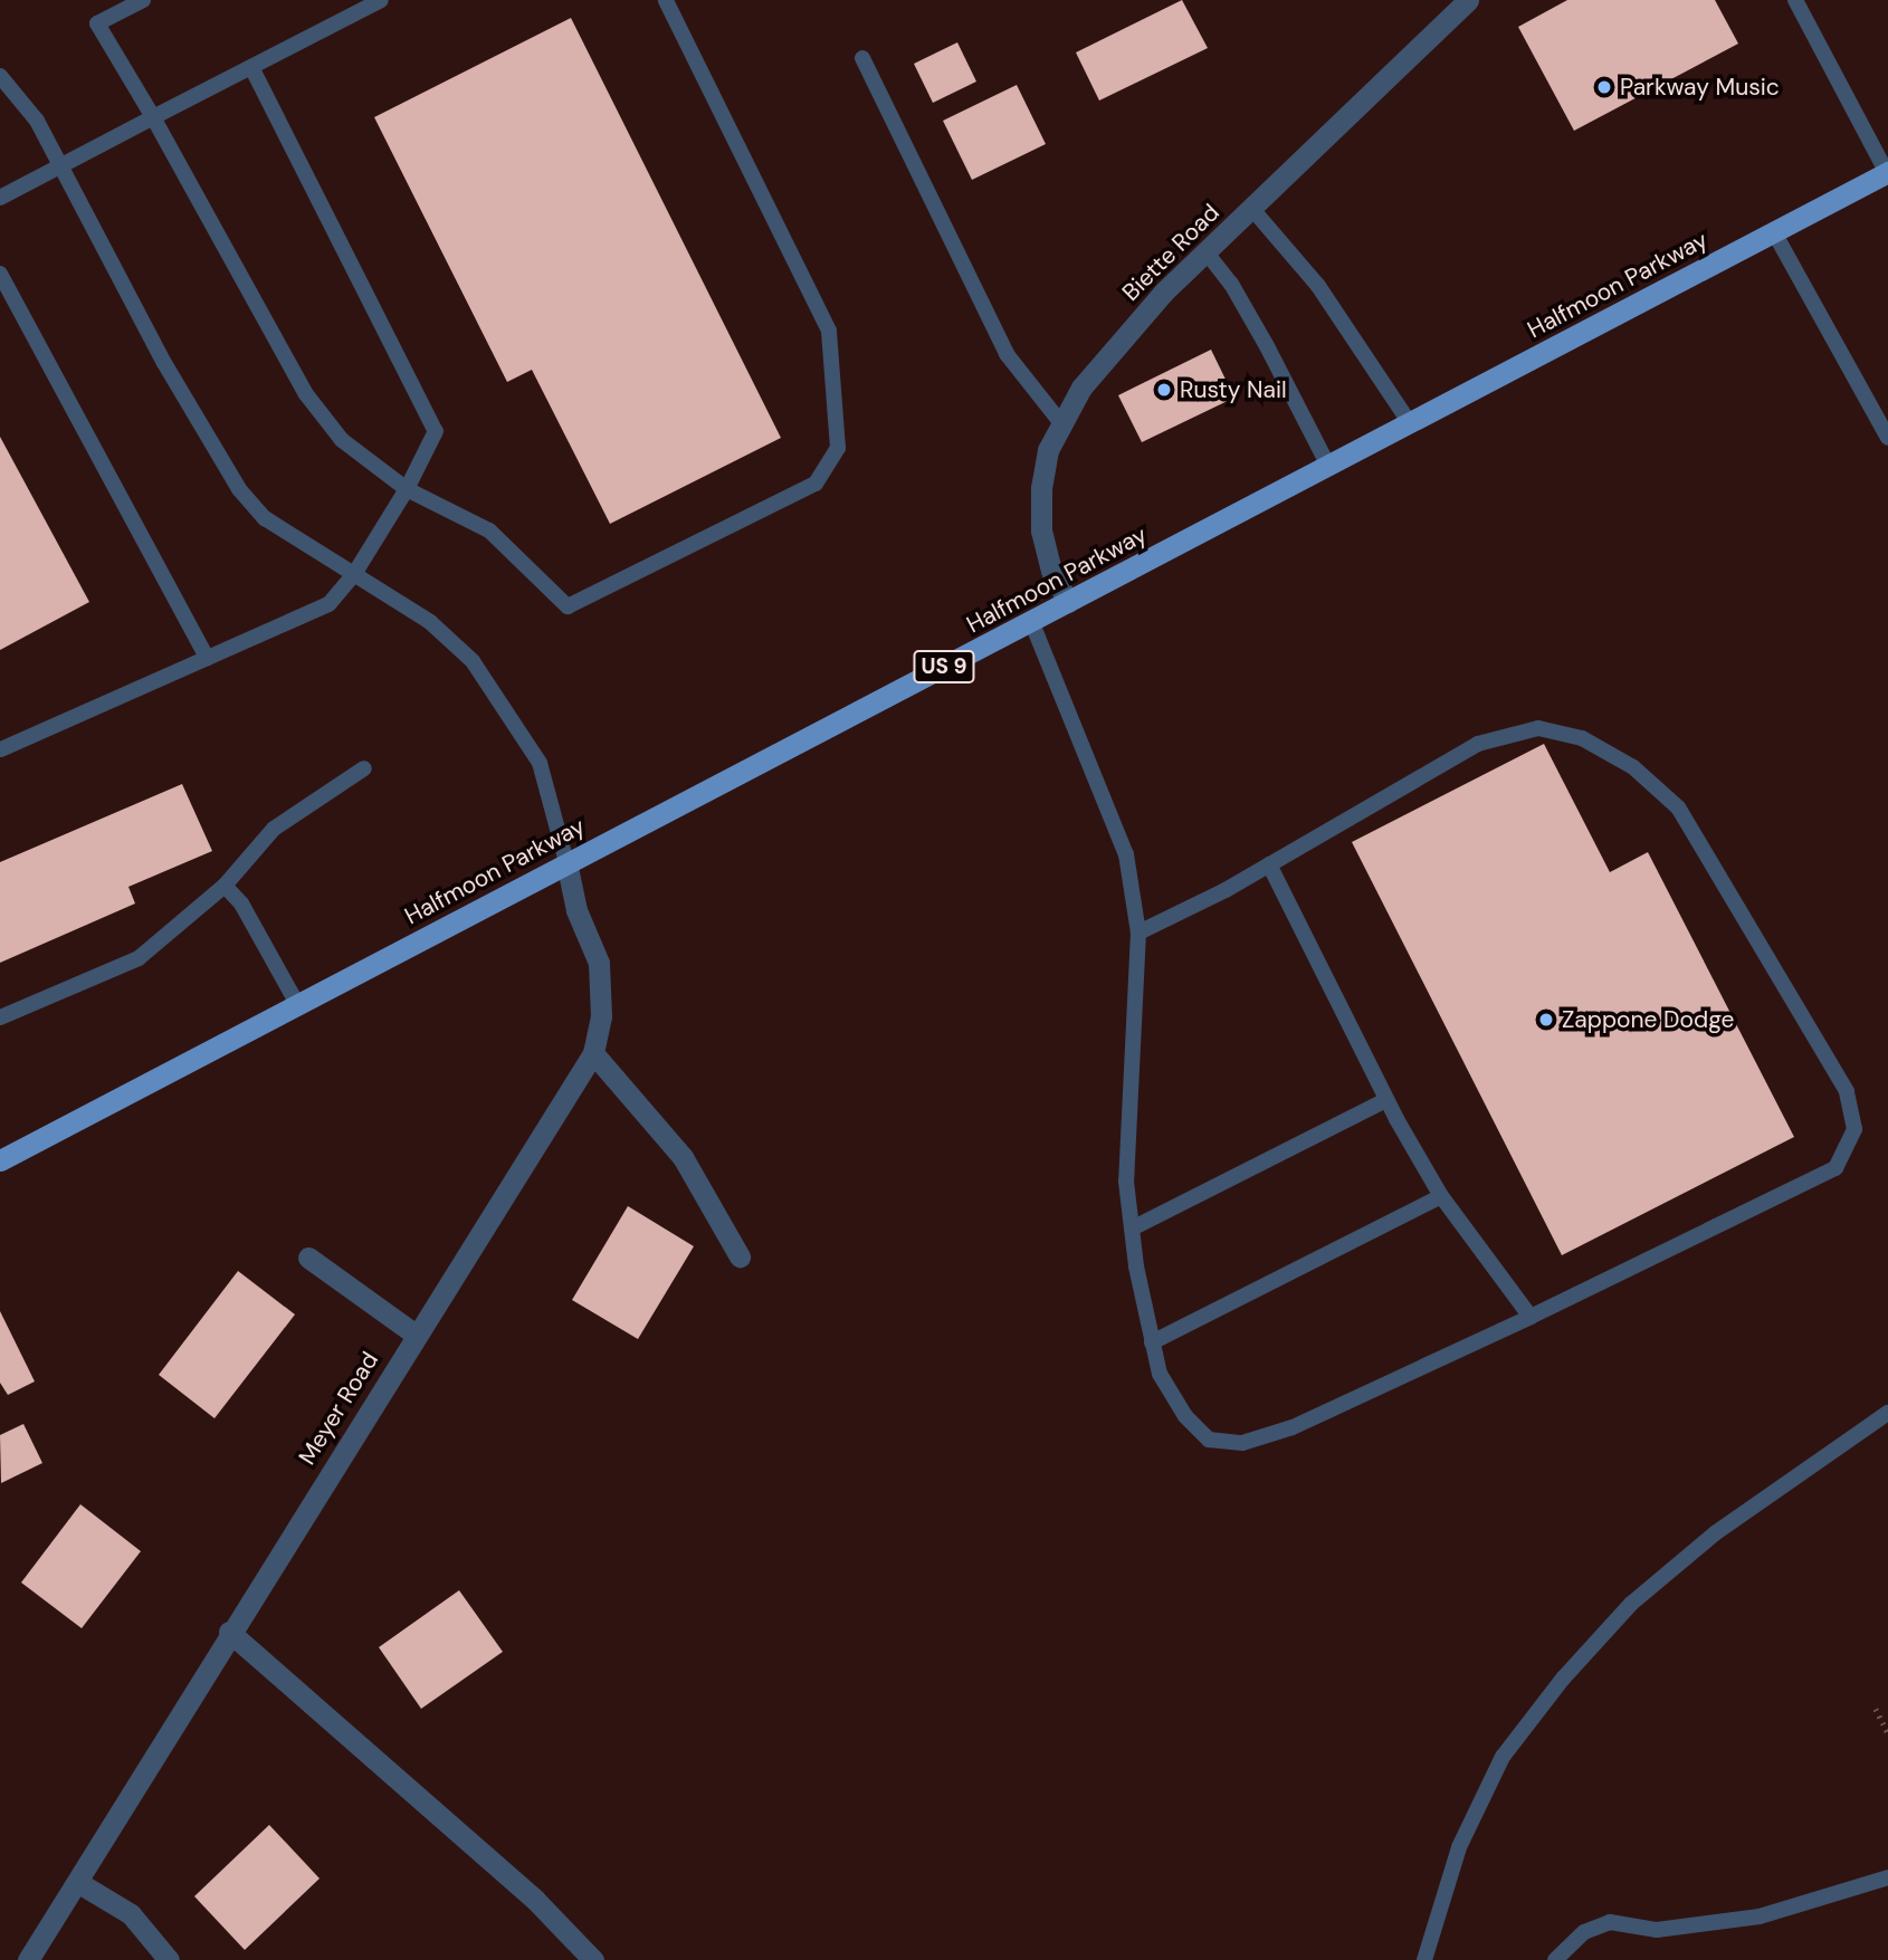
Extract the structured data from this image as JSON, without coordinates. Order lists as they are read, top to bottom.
{
  "streets": {
    "main road": ["Halfmoon Parkway", "US 9"],
    "street": ["Biette Road", "Meyer Road"]
  },
  "crossings": [
    ["Biette Road", "Halfmoon Parkway"],
    ["Halfmoon Parkway", "Meyer Road"]
  ],
  "places": ["Parkway Music", "Rusty Nail", "Zappone Dodge"]
}
